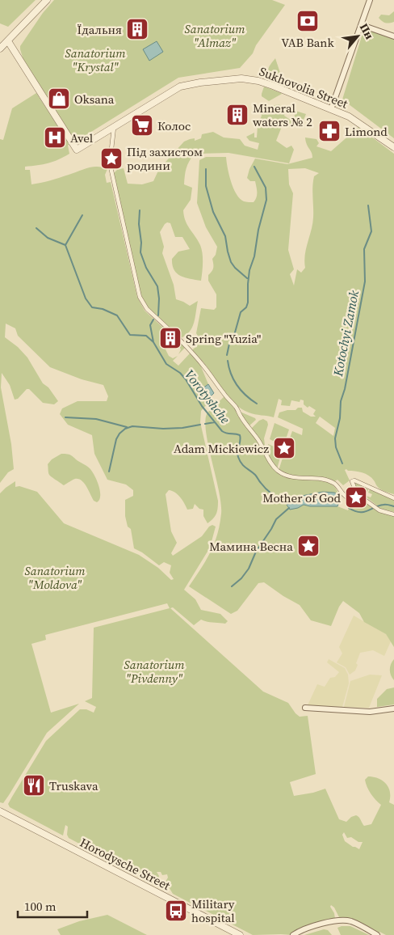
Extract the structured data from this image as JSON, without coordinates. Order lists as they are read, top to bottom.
{
  "streets": {
    "street": ["Sukhovolia Street", "Horodysche Street"]
  },
  "water": ["Kotochyi Zamok", "Vorotyshche"],
  "parks": [
    "Sanatorium \"Almaz\"",
    "Sanatorium \"Krystal\"",
    "Sanatorium \"Moldova\"",
    "Sanatorium \"Pivdenny\""
  ],
  "places": {
    "bank": ["VAB Bank"],
    "building": ["Їдальня", "Mineral waters № 2", "Spring \"Yuzia\""],
    "shop": ["Oksana"],
    "supermarket": ["Колос"],
    "pharmacy": ["Limond"],
    "hospital": ["Avel"],
    "place": [
      "Під захистом родини",
      "Adam Mickiewicz",
      "Mother of God",
      "Мамина Весна"
    ],
    "restaurant": ["Truskava"],
    "bus stop": ["Military hospital"]
  },
  "scale_bar": "100 m",
  "north": "top right"
}
